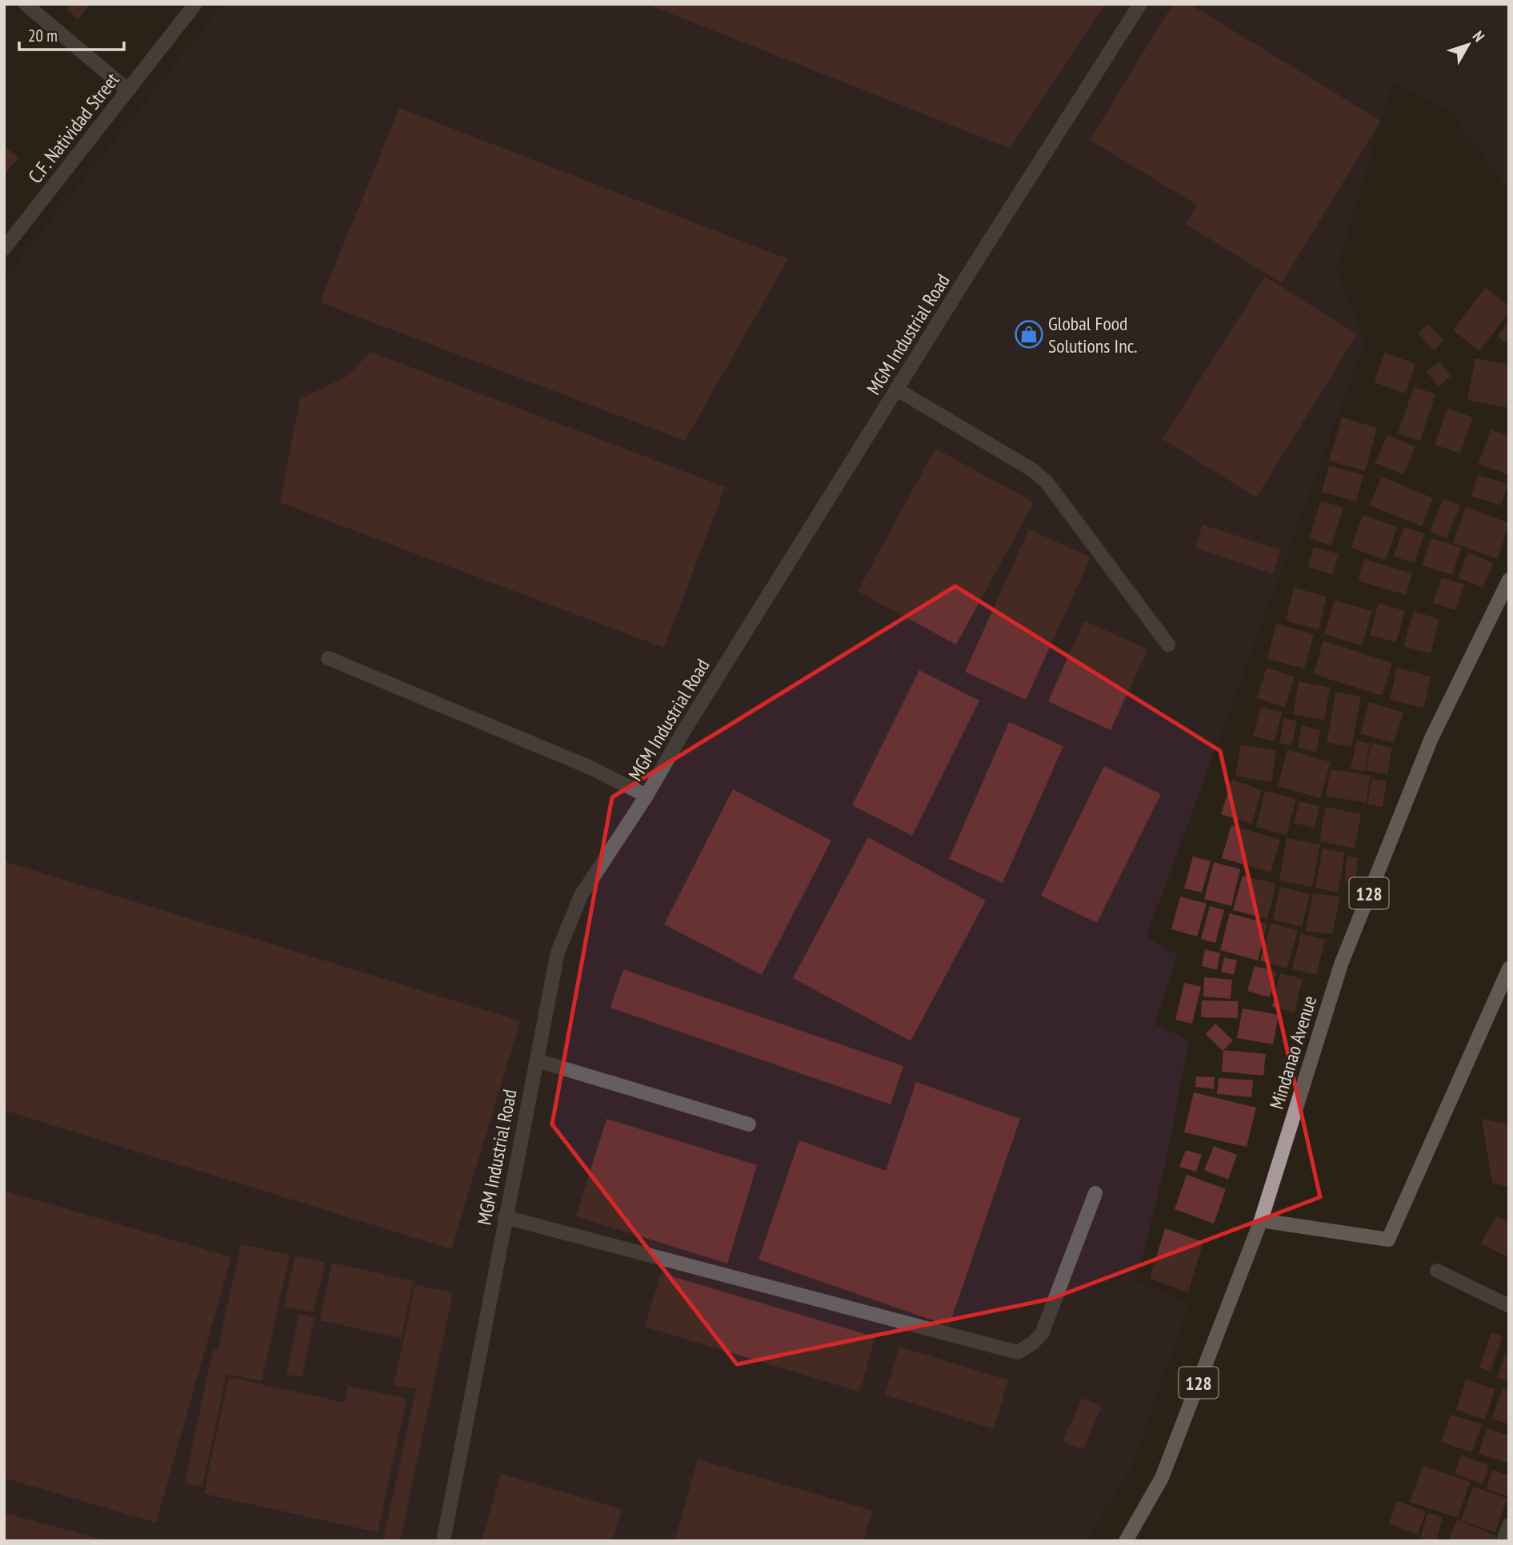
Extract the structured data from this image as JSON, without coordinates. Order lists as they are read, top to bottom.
{
  "streets": {
    "main road": ["128", "Mindanao Avenue"],
    "street": ["C.F. Natividad Street", "MGM Industrial Road"]
  },
  "places": {
    "shop": ["Global Food Solutions Inc."]
  },
  "scale_bar": "20 m",
  "north": "top right"
}
